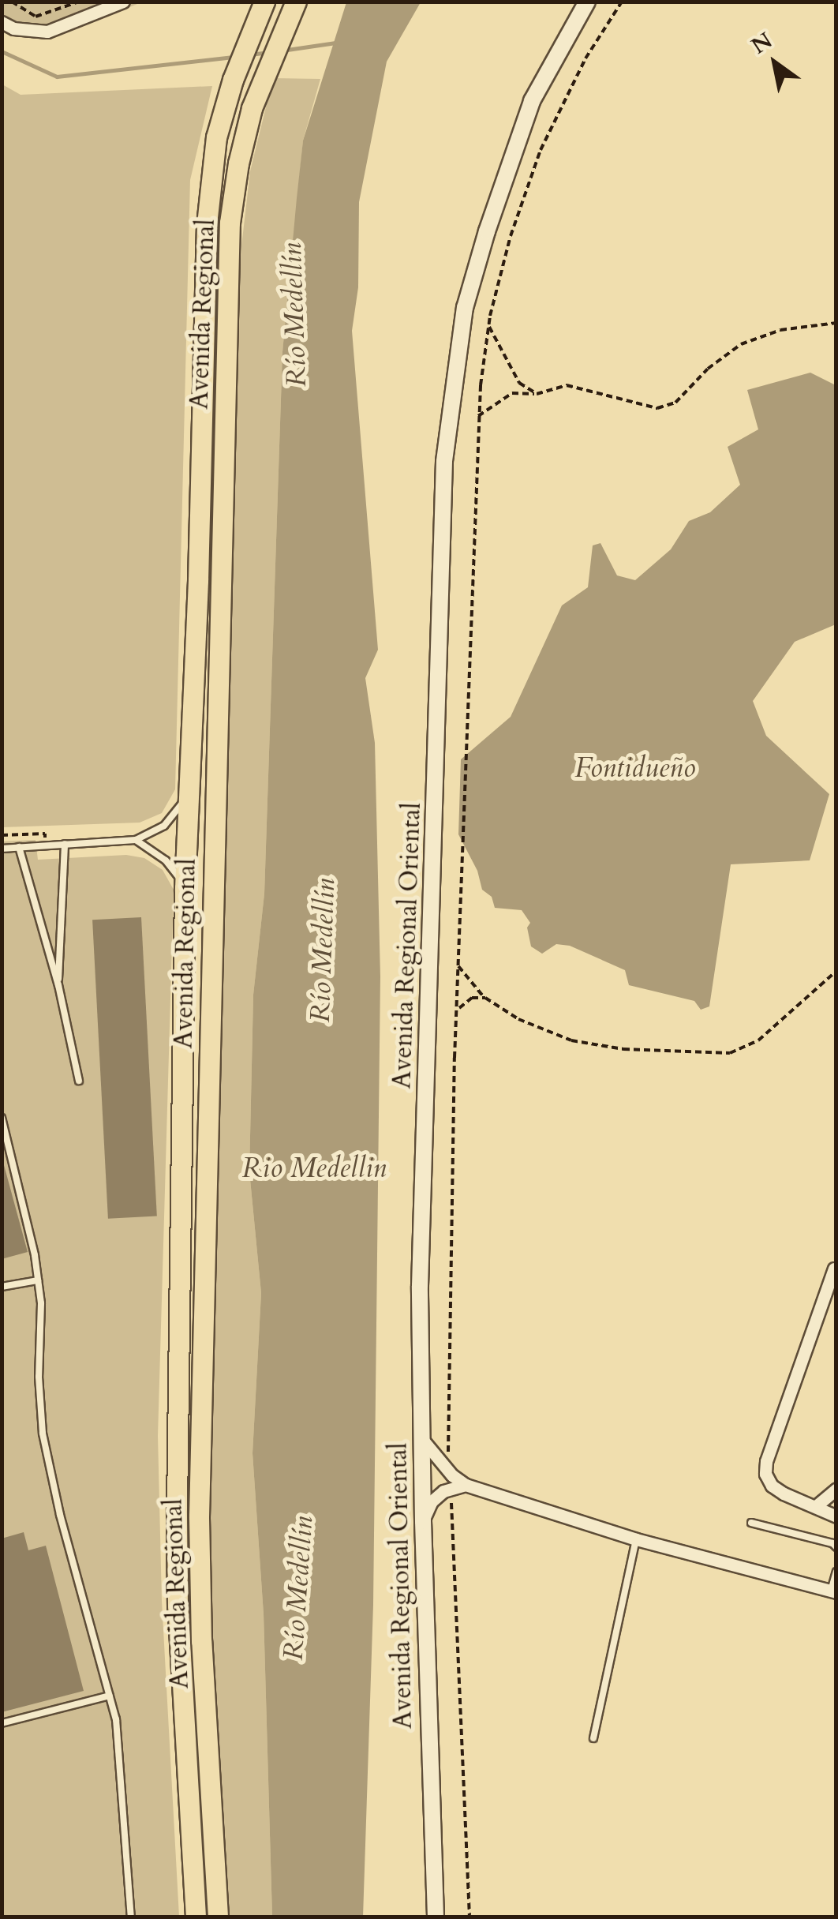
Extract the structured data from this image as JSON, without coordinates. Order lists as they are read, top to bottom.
{
  "streets": {
    "highway": ["Avenida Regional"],
    "main road": ["Avenida Regional Oriental"]
  },
  "water": ["Río Medellín", "Fontidueño", "Rio Medellin"],
  "north": "top left"
}
